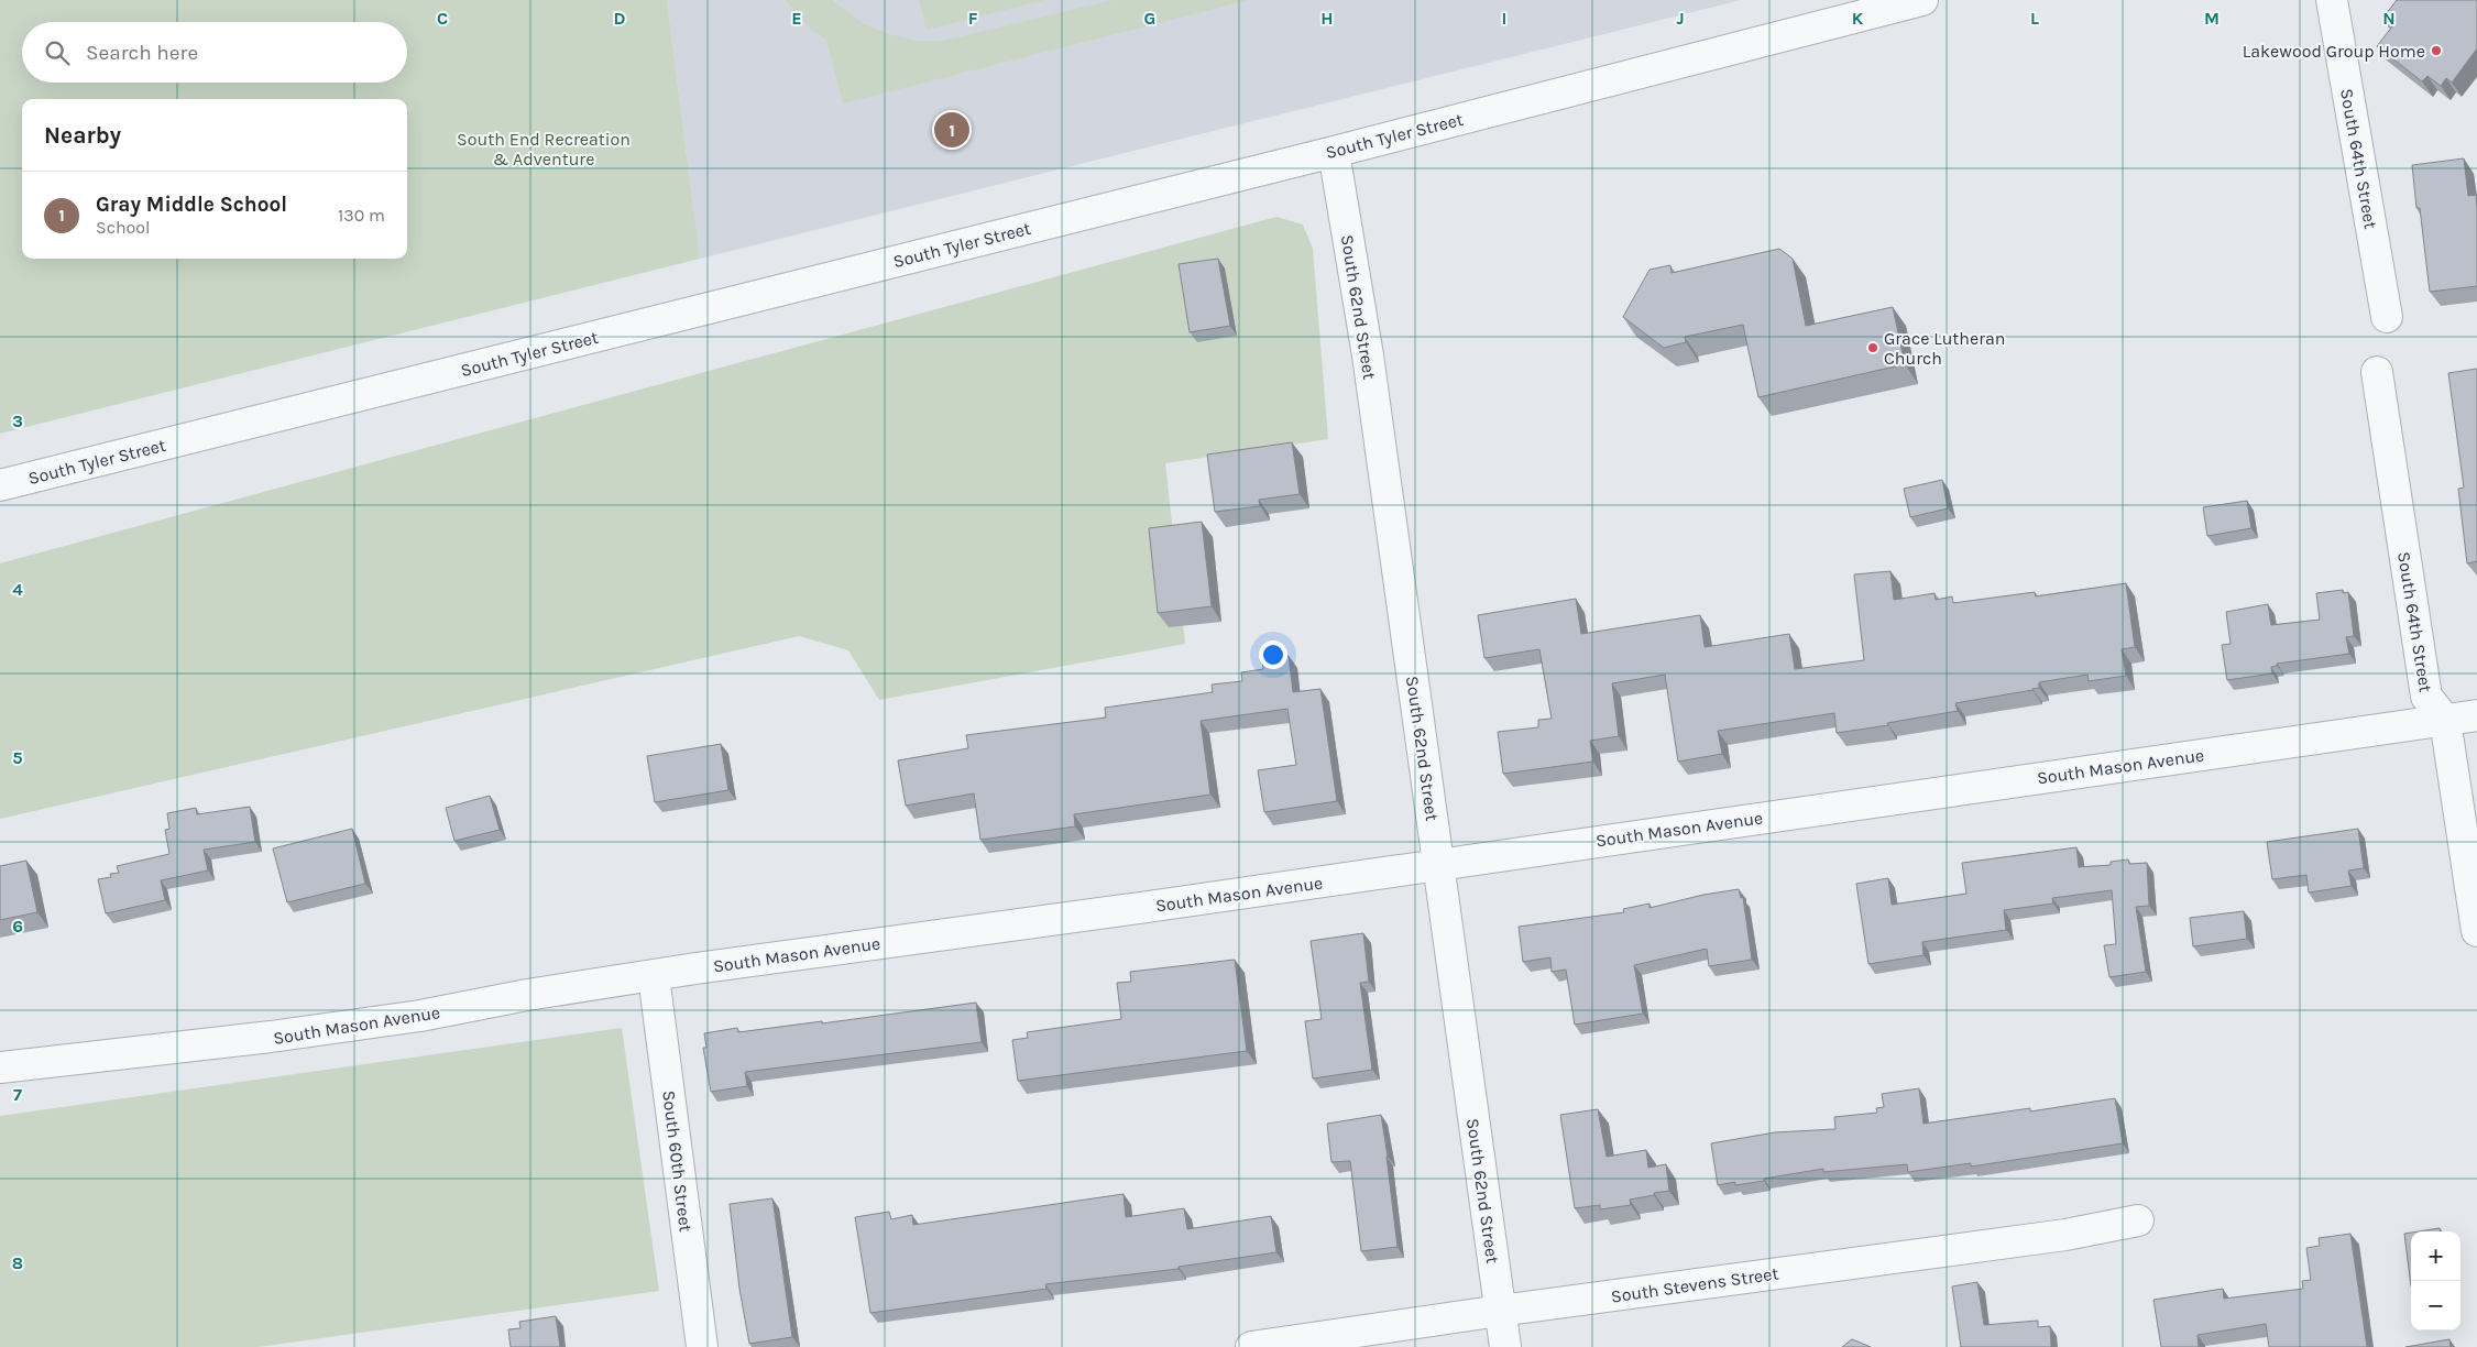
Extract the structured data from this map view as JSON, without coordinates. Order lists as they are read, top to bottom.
{
  "streets": {
    "street": [
      "South Tyler Street",
      "South 64th Street",
      "South 62nd Street",
      "South Mason Avenue",
      "South 60th Street",
      "South Stevens Street"
    ]
  },
  "crossings": [
    ["South Tyler Street", "South 62nd Street"],
    ["South 64th Street", "South Mason Avenue"],
    ["South 62nd Street", "South Mason Avenue"],
    ["South 62nd Street", "South Stevens Street"],
    ["South Mason Avenue", "South 60th Street"]
  ],
  "parks": ["South End Recreation & Adventure"],
  "places": ["Lakewood Group Home", "Grace Lutheran Church"],
  "page": {
    "search": "Search here",
    "heading": "Nearby",
    "pins": "1",
    "list": [
      {
        "mark": "1",
        "name": "Gray Middle School",
        "note": "School",
        "value": "130 m"
      }
    ],
    "map_buttons": ["+", "−"]
  },
  "grid": {
    "columns": [
      "C",
      "D",
      "E",
      "F",
      "G",
      "H",
      "I",
      "J",
      "K",
      "L",
      "M",
      "N"
    ],
    "rows": [
      "3",
      "4",
      "5",
      "6",
      "7",
      "8"
    ]
  }
}
